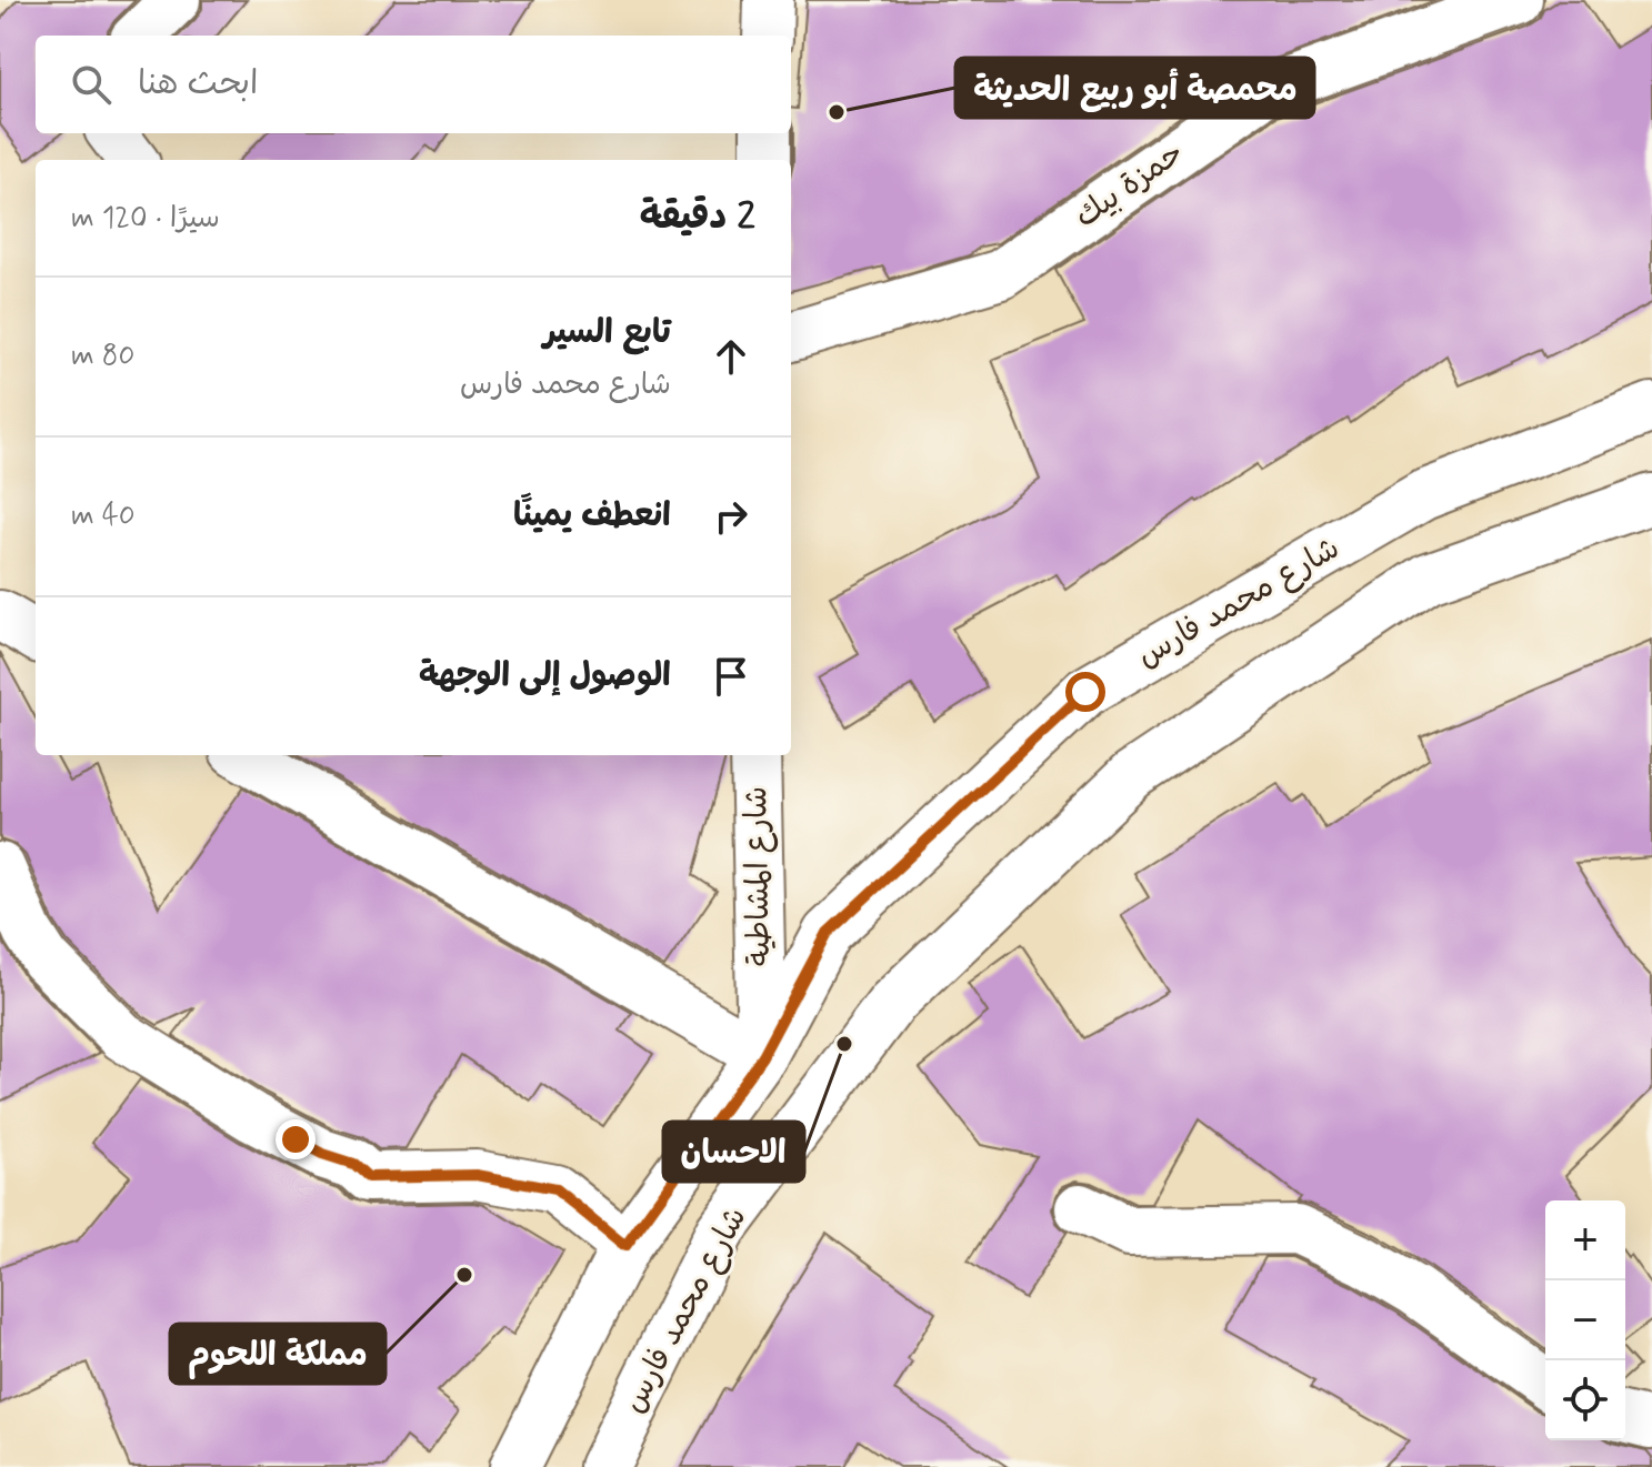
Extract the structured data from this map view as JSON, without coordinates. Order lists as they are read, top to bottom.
{
  "streets": {
    "main road": ["حمزة بيك", "شارع محمد فارس", "شارع المشاطية"]
  },
  "crossings": [
    ["شارع محمد فارس", "شارع المشاطية"]
  ],
  "places": ["محمصة أبو ربيع الحديثة", "الاحسان", "مملكة اللحوم"],
  "page": {
    "search": "ابحث هنا",
    "heading": ["2 دقيقة", "سيرًا · 120 m"],
    "list": [
      ["تابع السير", "شارع محمد فارس", "80 m"],
      ["انعطف يمينًا", "40 m"],
      "الوصول إلى الوجهة"
    ],
    "map_buttons": ["+", "−"]
  }
}
